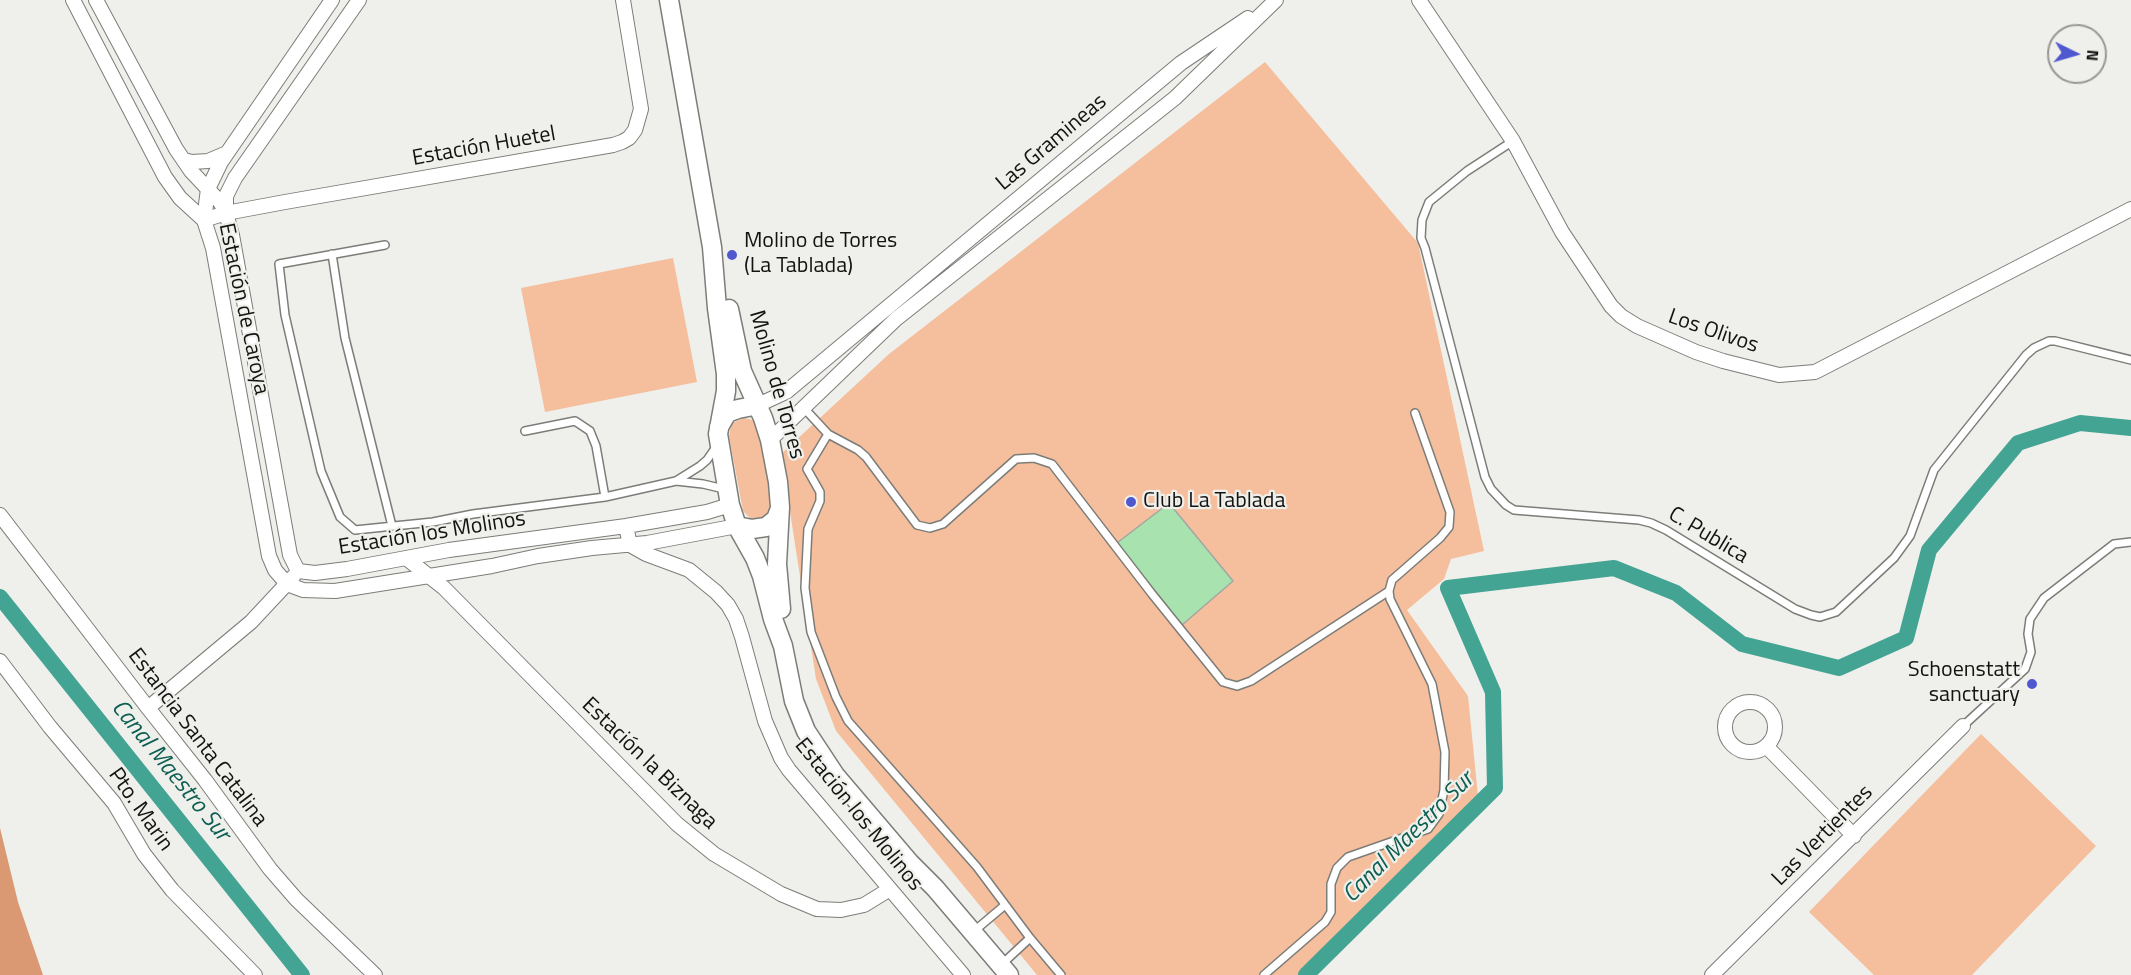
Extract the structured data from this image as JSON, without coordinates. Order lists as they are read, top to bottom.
{
  "streets": {
    "main road": ["Molino de Torres"],
    "street": [
      "Las Gramineas",
      "Estación Huetel",
      "Estación de Caroya",
      "Los Olivos",
      "Estación los Molinos",
      "Estancia Santa Catalina",
      "Estación la Biznaga",
      "Pto. Marin",
      "Las Vertientes"
    ],
    "lane": ["C. Publica"]
  },
  "crossings": [
    ["Las Gramineas", "Molino de Torres"],
    ["Estación Huetel", "Estación de Caroya"],
    ["Estación de Caroya", "Estación los Molinos"],
    ["Los Olivos", "C. Publica"],
    ["Molino de Torres", "Estación los Molinos"],
    ["Estación los Molinos", "Estación la Biznaga"]
  ],
  "water": ["Canal Maestro Sur"],
  "places": ["Molino de Torres (La Tablada)", "Club La Tablada", "Schoenstatt sanctuary"],
  "north": "right"
}
